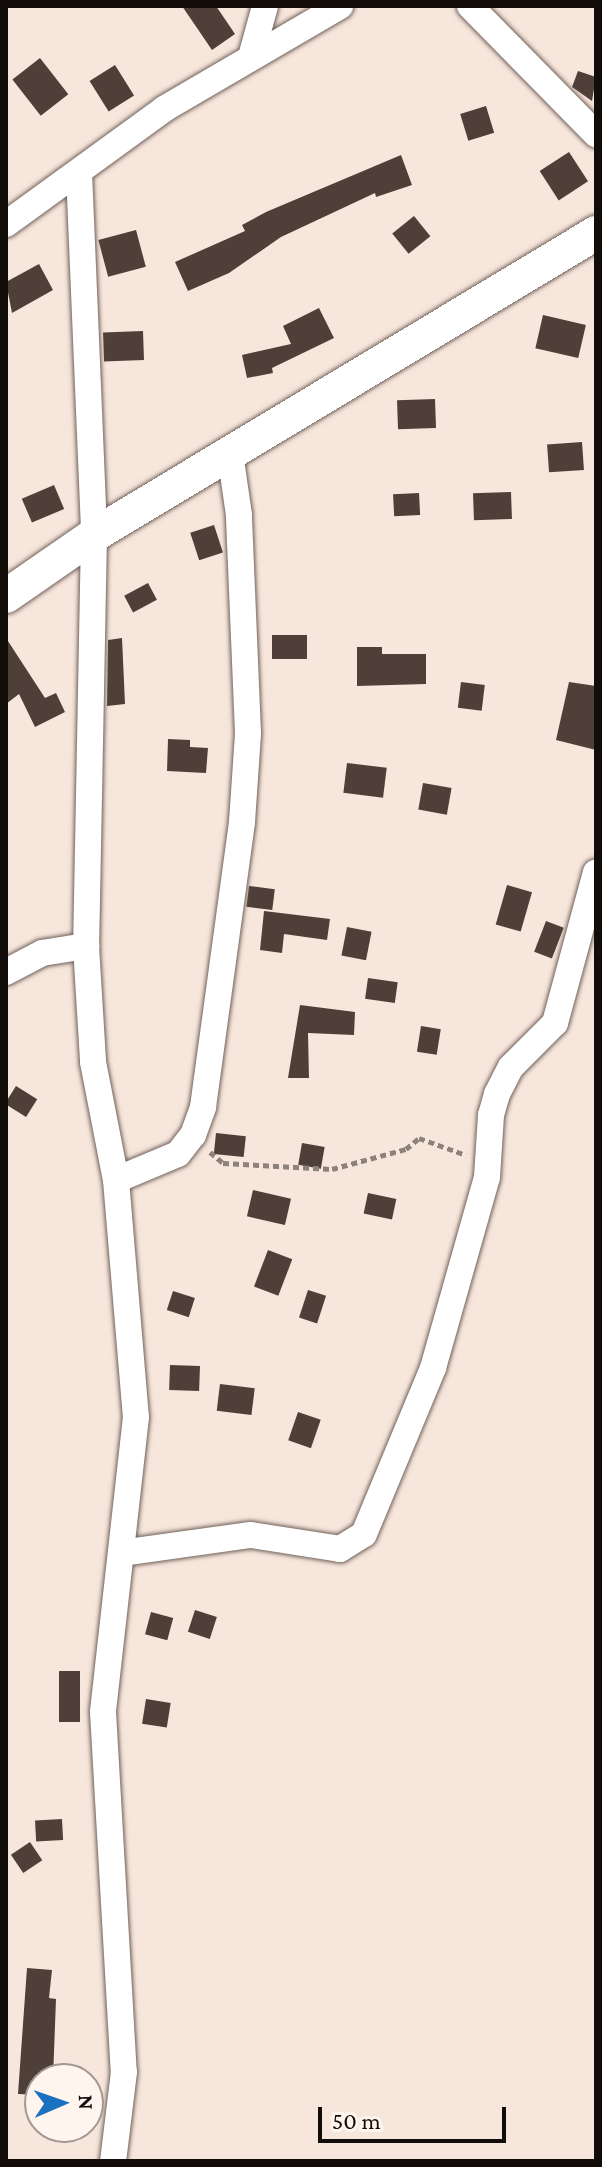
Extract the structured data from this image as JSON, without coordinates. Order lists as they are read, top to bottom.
{
  "scale_bar": "50 m",
  "north": "right"
}
